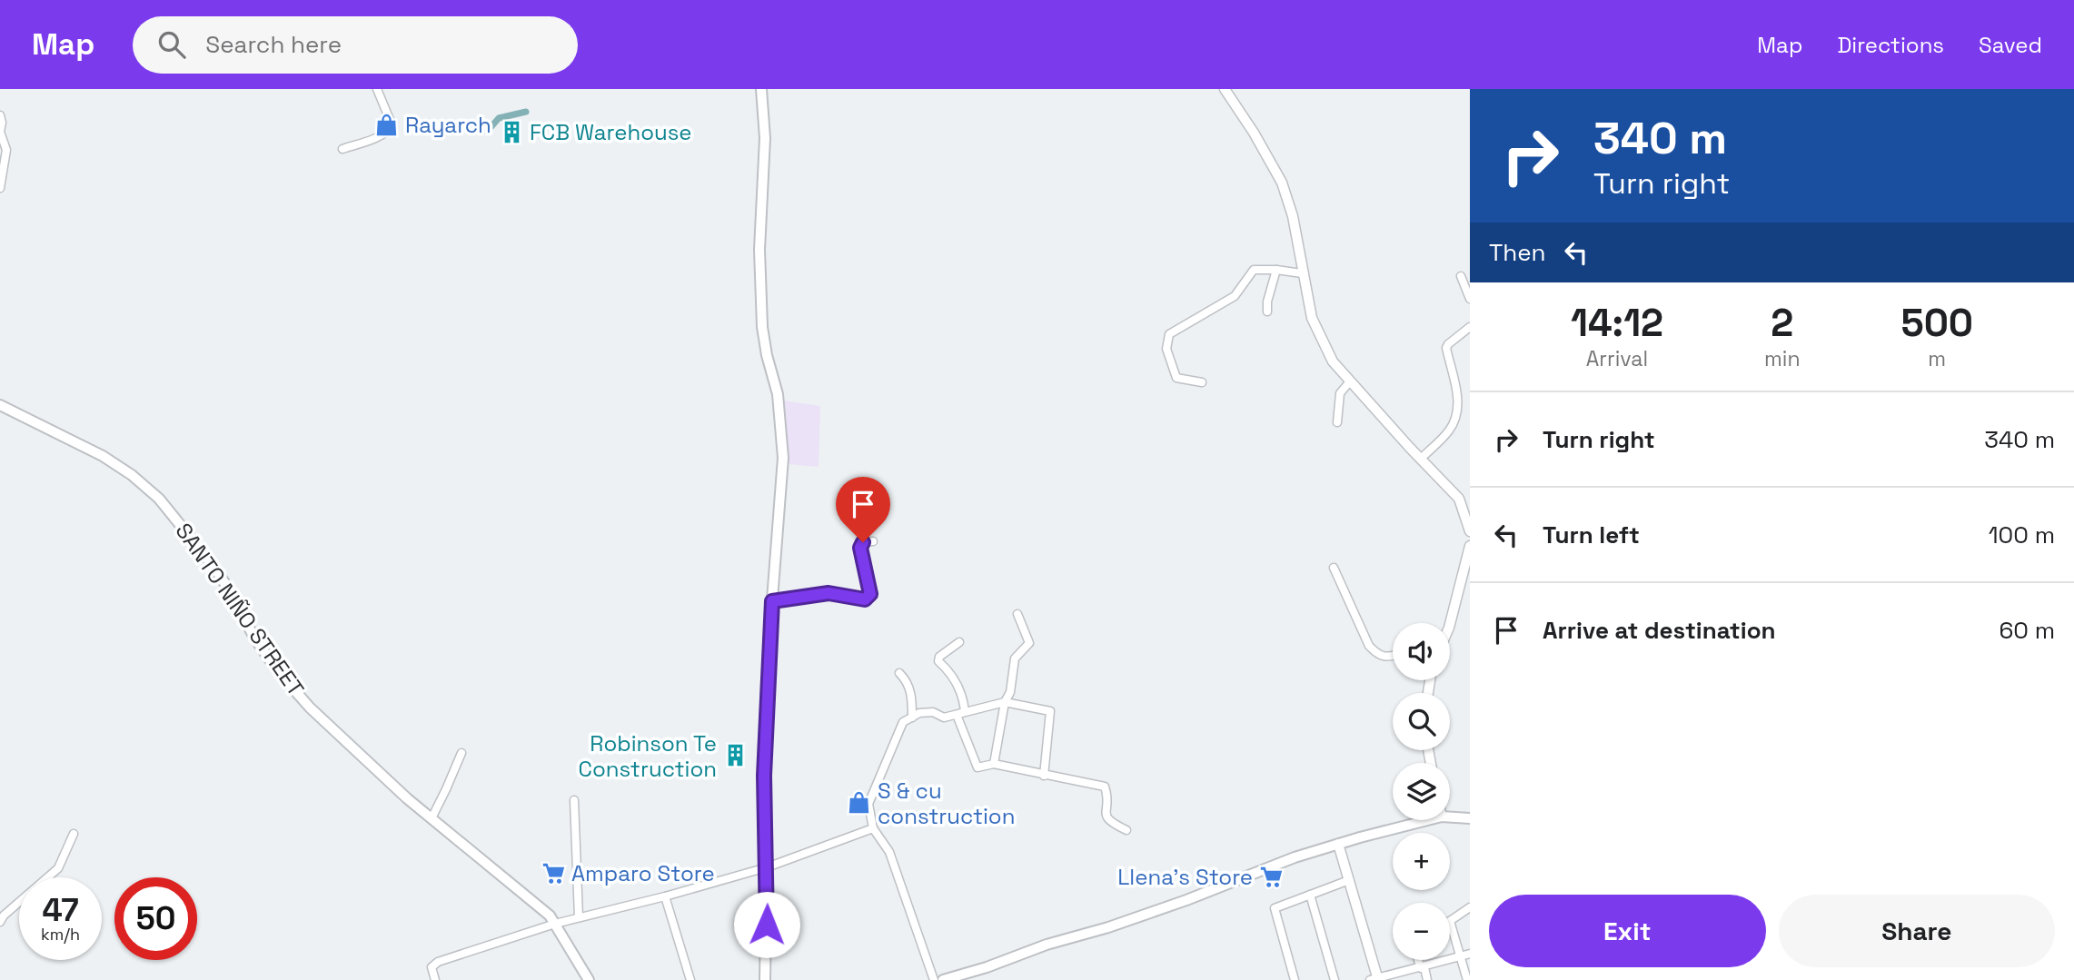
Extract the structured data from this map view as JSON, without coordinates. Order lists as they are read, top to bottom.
{
  "streets": {
    "main road": ["SANTO NIÑO STREET"]
  },
  "places": {
    "shop": ["Rayarch", "S & cu construction"],
    "building": ["FCB Warehouse", "Robinson Te Construction"],
    "supermarket": ["Amparo Store", "Llena's Store"]
  },
  "page": {
    "header": "Map",
    "search": "Search here",
    "nav": ["Map", "Directions", "Saved"],
    "turn": ["340 m", "Turn right"],
    "then": "Then",
    "eta": [
      "14:12",
      "Arrival",
      "2",
      "min",
      "500",
      "m"
    ],
    "list": [
      {
        "name": "Turn right",
        "value": "340 m"
      },
      {
        "name": "Turn left",
        "value": "100 m"
      },
      {
        "name": "Arrive at destination",
        "value": "60 m"
      }
    ],
    "map_buttons": ["+", "−"],
    "speed": "47 km/h",
    "limit": "50",
    "buttons": ["Exit", "Share"]
  }
}
